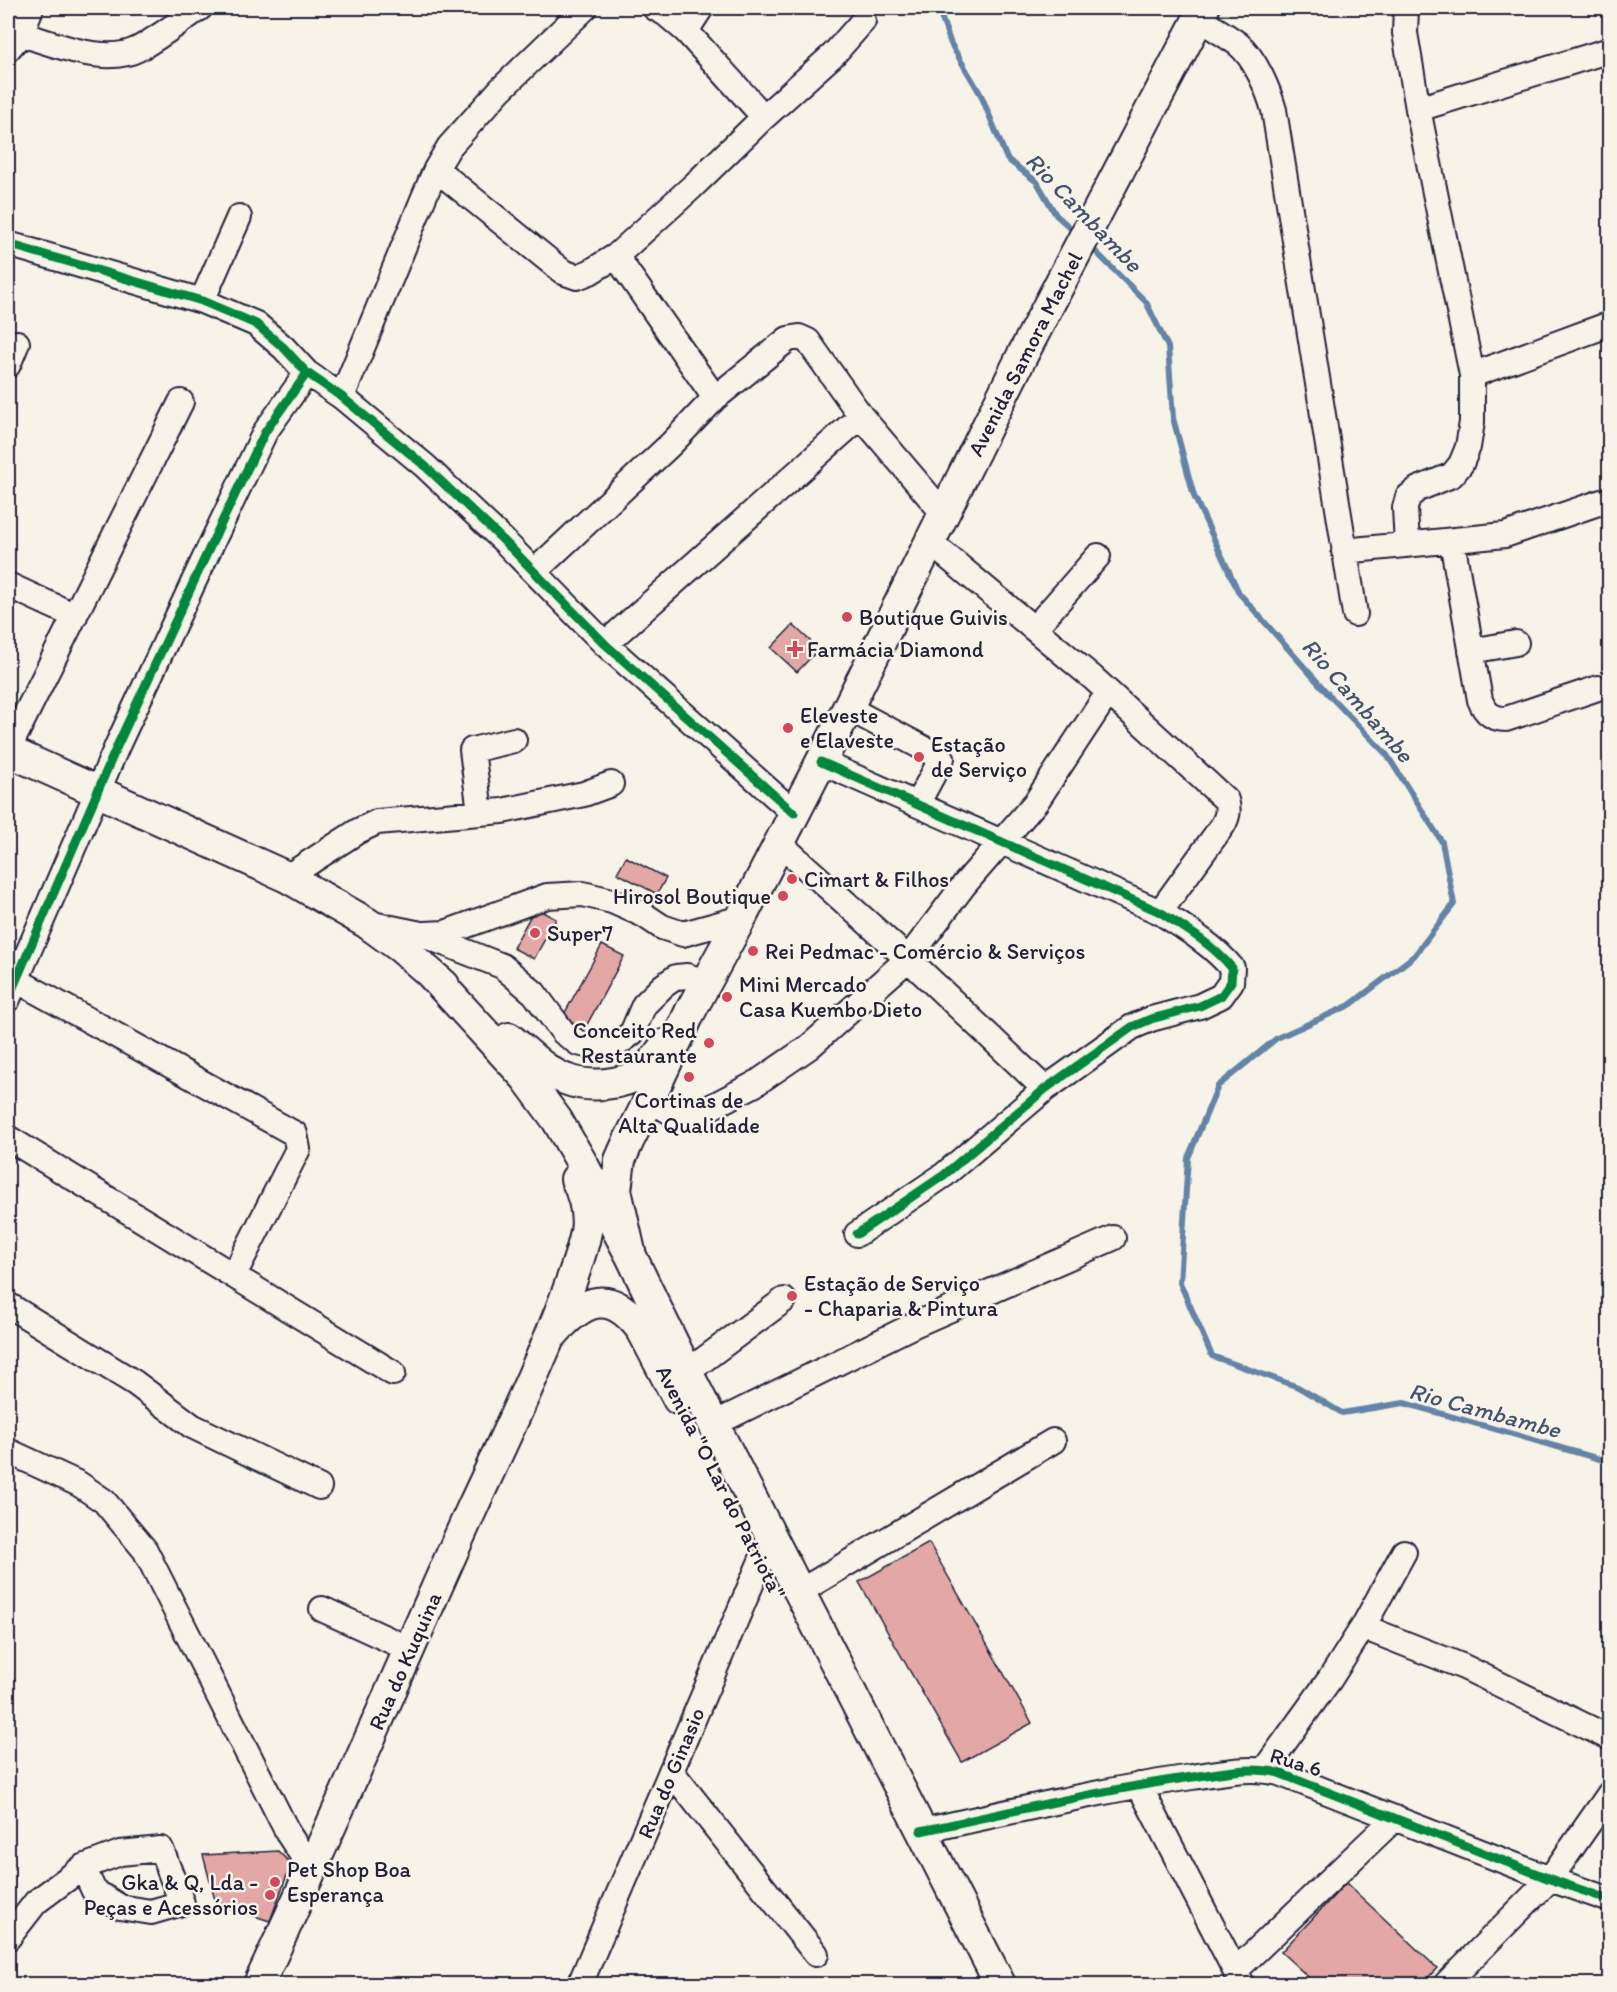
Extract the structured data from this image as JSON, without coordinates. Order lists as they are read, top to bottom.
{
  "streets": {
    "main road": ["Avenida Samora Machel", "Avenida \"O Lar do Patriota\"", "Rua do Kuquina"],
    "street": ["Rua 6", "Rua do Ginasio"]
  },
  "crossings": [
    ["Avenida Samora Machel", "Avenida \"O Lar do Patriota\""],
    ["Avenida \"O Lar do Patriota\"", "Rua do Kuquina"],
    ["Avenida \"O Lar do Patriota\"", "Rua 6"],
    ["Avenida \"O Lar do Patriota\"", "Rua do Ginasio"]
  ],
  "water": ["Rio Cambambe"],
  "places": {
    "other": [
      "Boutique Guivis",
      "Eleveste e Elaveste",
      "Estação de Serviço",
      "Cimart & Filhos",
      "Hirosol Boutique",
      "Super7",
      "Rei Pedmac - Comércio & Serviços",
      "Mini Mercado Casa Kuembo Dieto",
      "Conceito Red Restaurante",
      "Cortinas de Alta Qualidade",
      "Estação de Serviço - Chaparia & Pintura",
      "Pet Shop Boa Esperança",
      "Gka & Q, Lda - Peças e Acessórios"
    ],
    "health": ["Farmácia Diamond"]
  }
}
